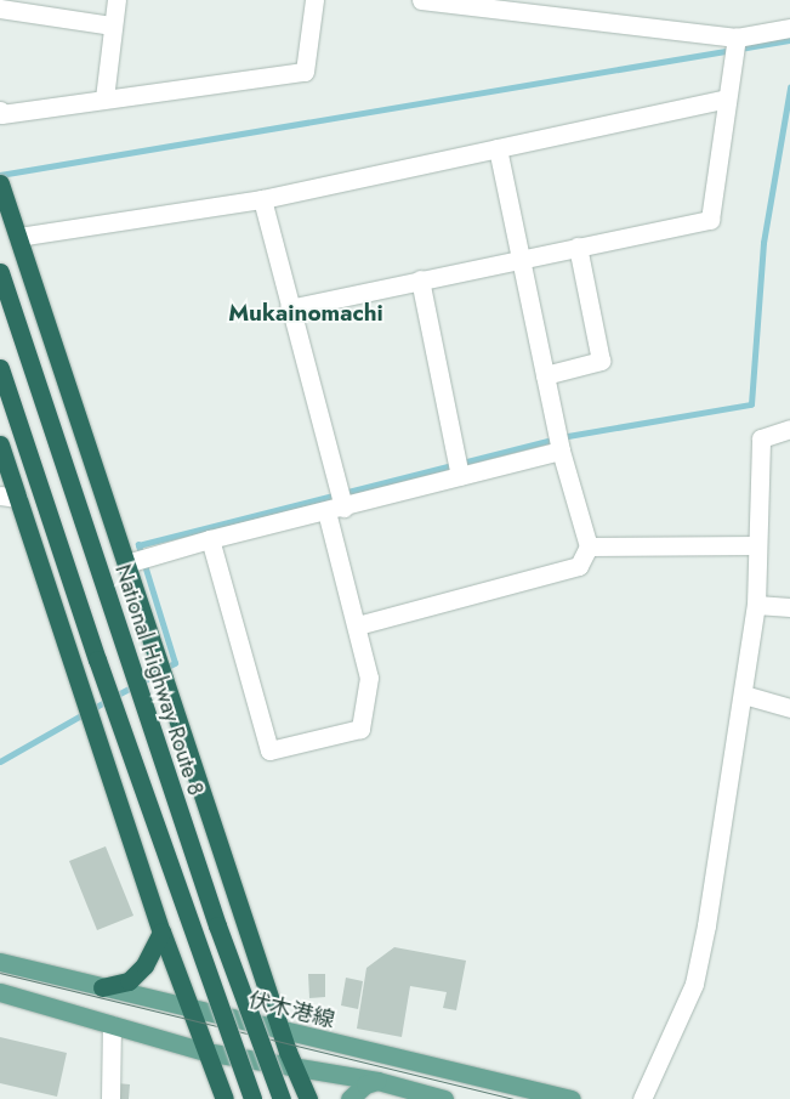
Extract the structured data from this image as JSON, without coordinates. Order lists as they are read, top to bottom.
{
  "streets": {
    "highway": ["National Highway Route 8"],
    "main road": ["伏木港線"]
  },
  "districts": ["Mukainomachi"]
}
